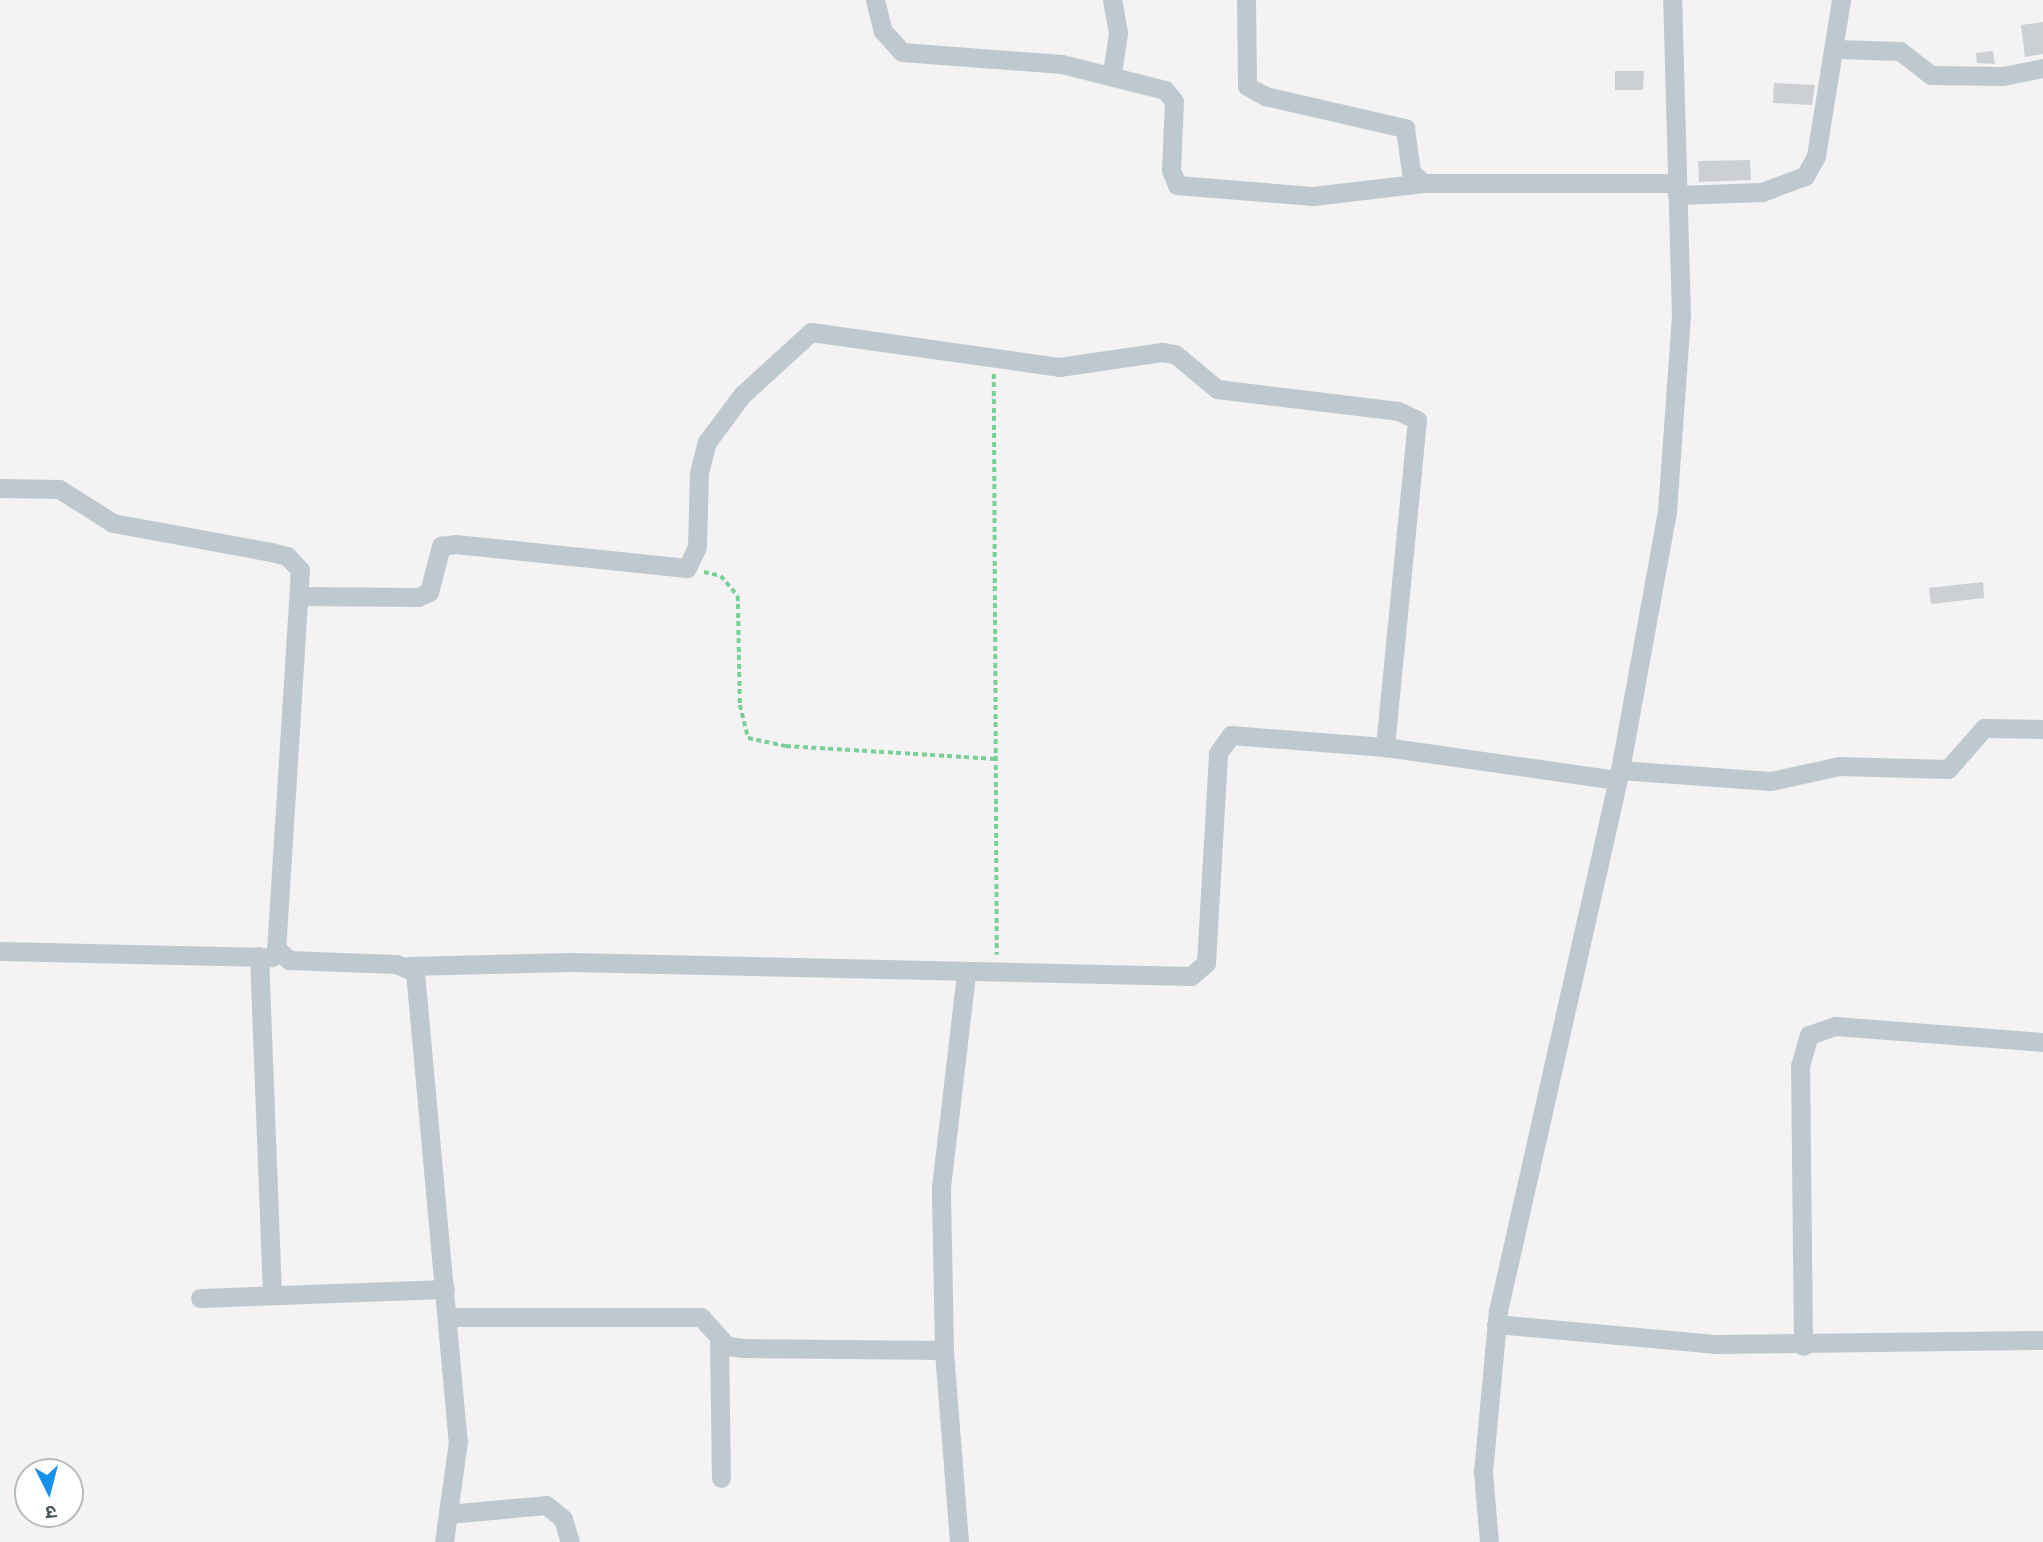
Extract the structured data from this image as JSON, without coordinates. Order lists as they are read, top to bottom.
{
  "north": "bottom"
}
